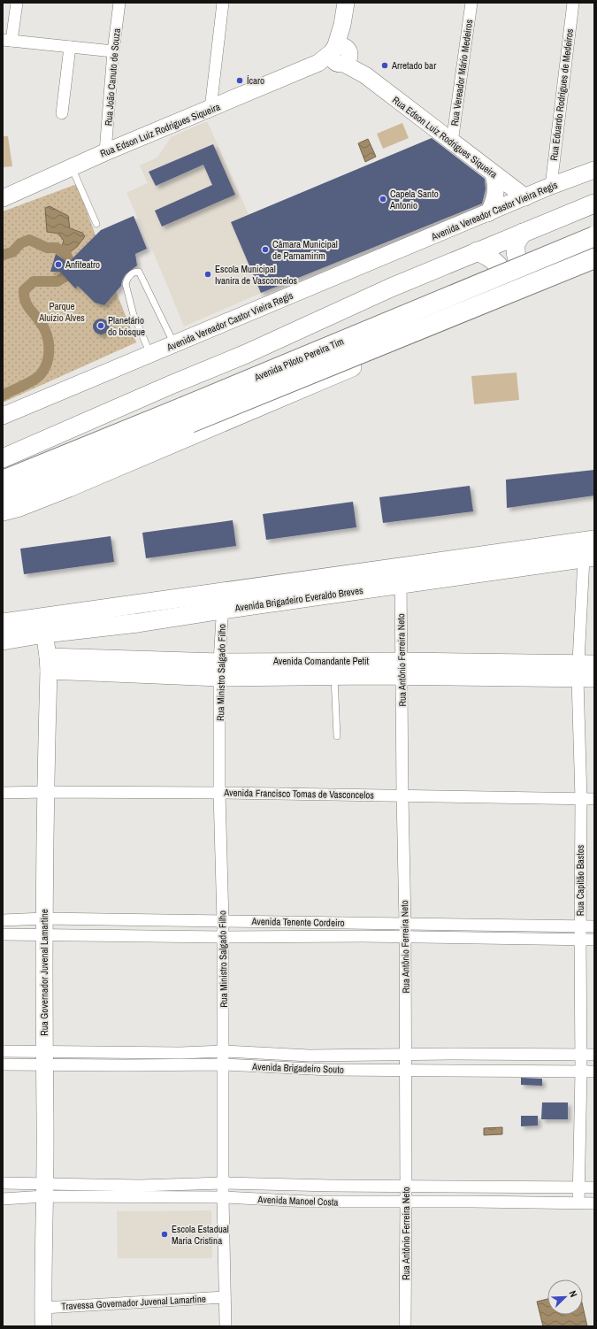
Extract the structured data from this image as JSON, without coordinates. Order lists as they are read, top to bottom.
{
  "streets": {
    "highway": ["Avenida Piloto Pereira Tim"],
    "main road": ["Avenida Brigadeiro Everaldo Breves"],
    "street": [
      "Rua Vereador Mário Medeiros",
      "Rua João Canuto de Souza",
      "Rua Eduardo Rodrigues de Medeiros",
      "Rua Edson Luiz Rodrigues Siqueira",
      "Avenida Vereador Castor Vieira Regis",
      "Rua Antônio Ferreira Neto",
      "Avenida Comandante Petit",
      "Rua Ministro Salgado Filho",
      "Avenida Francisco Tomas de Vasconcelos",
      "Rua Capitão Bastos",
      "Avenida Tenente Cordeiro",
      "Rua Governador Juvenal Lamartine",
      "Avenida Brigadeiro Souto",
      "Avenida Manoel Costa",
      "Travessa Governador Juvenal Lamartine"
    ]
  },
  "crossings": [
    ["Rua Vereador Mário Medeiros", "Rua Edson Luiz Rodrigues Siqueira"],
    ["Rua João Canuto de Souza", "Rua Edson Luiz Rodrigues Siqueira"],
    ["Rua Eduardo Rodrigues de Medeiros", "Avenida Vereador Castor Vieira Regis"],
    ["Rua Edson Luiz Rodrigues Siqueira", "Avenida Vereador Castor Vieira Regis"],
    ["Avenida Brigadeiro Everaldo Breves", "Rua Antônio Ferreira Neto"],
    ["Avenida Brigadeiro Everaldo Breves", "Rua Ministro Salgado Filho"],
    ["Avenida Brigadeiro Everaldo Breves", "Rua Capitão Bastos"],
    ["Avenida Brigadeiro Everaldo Breves", "Rua Governador Juvenal Lamartine"],
    ["Rua Antônio Ferreira Neto", "Avenida Comandante Petit"],
    ["Rua Antônio Ferreira Neto", "Avenida Francisco Tomas de Vasconcelos"],
    ["Rua Antônio Ferreira Neto", "Avenida Tenente Cordeiro"],
    ["Rua Antônio Ferreira Neto", "Avenida Brigadeiro Souto"],
    ["Rua Antônio Ferreira Neto", "Avenida Manoel Costa"],
    ["Avenida Comandante Petit", "Rua Ministro Salgado Filho"],
    ["Avenida Comandante Petit", "Rua Capitão Bastos"],
    ["Avenida Comandante Petit", "Rua Governador Juvenal Lamartine"],
    ["Rua Ministro Salgado Filho", "Avenida Francisco Tomas de Vasconcelos"],
    ["Rua Ministro Salgado Filho", "Avenida Tenente Cordeiro"],
    ["Rua Ministro Salgado Filho", "Avenida Brigadeiro Souto"],
    ["Rua Ministro Salgado Filho", "Avenida Manoel Costa"],
    ["Rua Ministro Salgado Filho", "Travessa Governador Juvenal Lamartine"],
    ["Avenida Francisco Tomas de Vasconcelos", "Rua Capitão Bastos"],
    ["Avenida Francisco Tomas de Vasconcelos", "Rua Governador Juvenal Lamartine"],
    ["Rua Capitão Bastos", "Avenida Tenente Cordeiro"],
    ["Rua Capitão Bastos", "Avenida Brigadeiro Souto"],
    ["Rua Capitão Bastos", "Avenida Manoel Costa"],
    ["Avenida Tenente Cordeiro", "Rua Governador Juvenal Lamartine"],
    ["Rua Governador Juvenal Lamartine", "Avenida Brigadeiro Souto"],
    ["Rua Governador Juvenal Lamartine", "Avenida Manoel Costa"],
    ["Rua Governador Juvenal Lamartine", "Travessa Governador Juvenal Lamartine"]
  ],
  "parks": ["Parque Aluízio Alves"],
  "places": [
    "Arretado bar",
    "Ícaro",
    "Capela Santo Antonio",
    "Câmara Municipal de Parnamirim",
    "Anfiteatro",
    "Escola Municipal Ivanira de Vasconcelos",
    "Planetário do bósque",
    "Escola Estadual Maria Cristina"
  ],
  "north": "top right"
}
